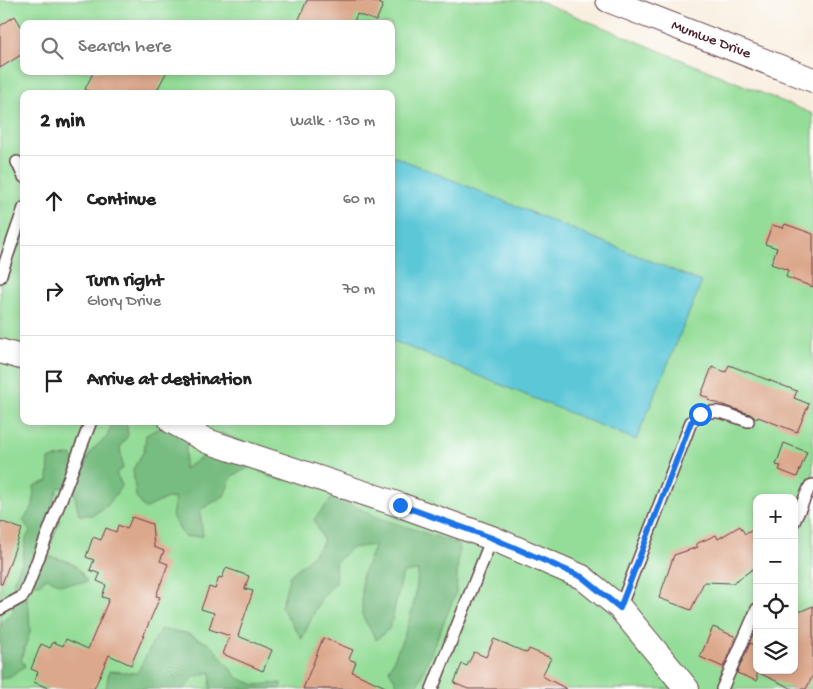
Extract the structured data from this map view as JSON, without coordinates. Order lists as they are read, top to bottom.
{
  "streets": {
    "street": ["Mumwe Drive"]
  },
  "page": {
    "search": "Search here",
    "heading": ["2 min", "Walk · 130 m"],
    "list": [
      ["Continue", "60 m"],
      ["Turn right", "Glory Drive", "70 m"],
      "Arrive at destination"
    ],
    "map_buttons": ["+", "−"]
  }
}
